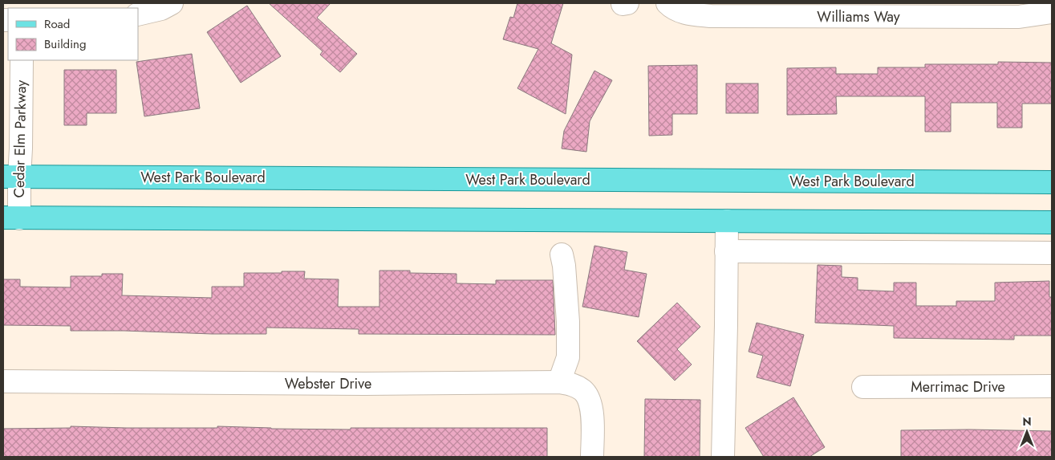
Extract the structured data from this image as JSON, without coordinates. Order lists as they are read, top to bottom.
{
  "streets": {
    "main road": ["West Park Boulevard"],
    "street": [
      "Williams Way",
      "Cedar Elm Parkway",
      "Webster Drive",
      "Merrimac Drive"
    ]
  },
  "crossings": [
    ["Cedar Elm Parkway", "West Park Boulevard"]
  ],
  "legend": ["Road", "Building"],
  "north": "top"
}
